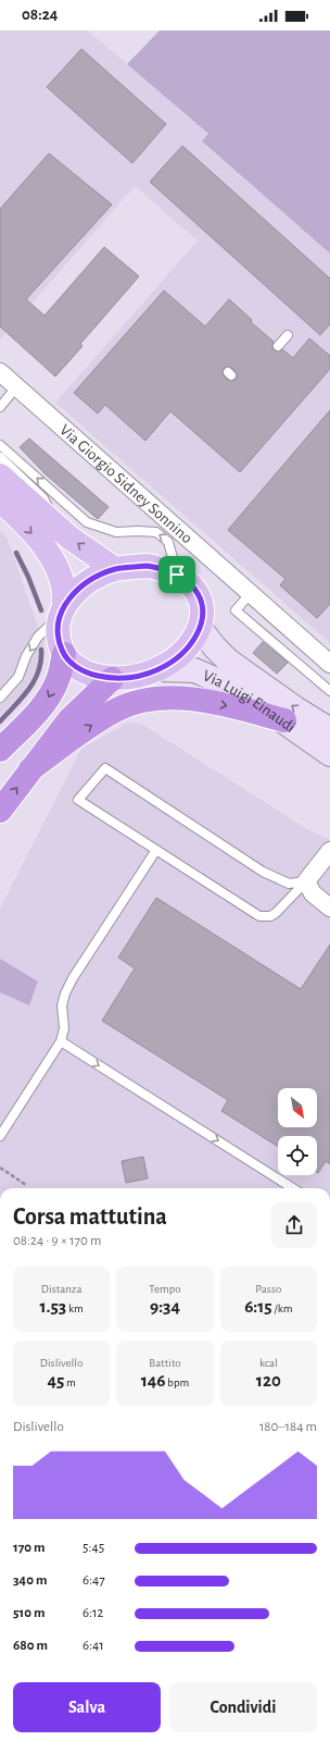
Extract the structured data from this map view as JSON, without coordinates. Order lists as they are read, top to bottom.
{
  "streets": {
    "main road": ["Via Luigi Einaudi"],
    "street": ["Via Giorgio Sidney Sonnino"]
  },
  "north": "bottom right",
  "page": {
    "status": "08:24",
    "heading": ["Corsa mattutina", "08:24 · 9 × 170 m"],
    "stats": [
      ["Distanza", "1.53 km"],
      ["Tempo", "9:34"],
      ["Passo", "6:15 /km"],
      ["Dislivello", "45 m"],
      ["Battito", "146 bpm"],
      ["kcal", "120"]
    ],
    "chart": ["Dislivello", "180–184 m"],
    "list": [
      {
        "name": "170 m",
        "note": "5:45"
      },
      {
        "name": "340 m",
        "note": "6:47"
      },
      {
        "name": "510 m",
        "note": "6:12"
      },
      {
        "name": "680 m",
        "note": "6:41"
      }
    ],
    "buttons": ["Salva", "Condividi"]
  }
}
